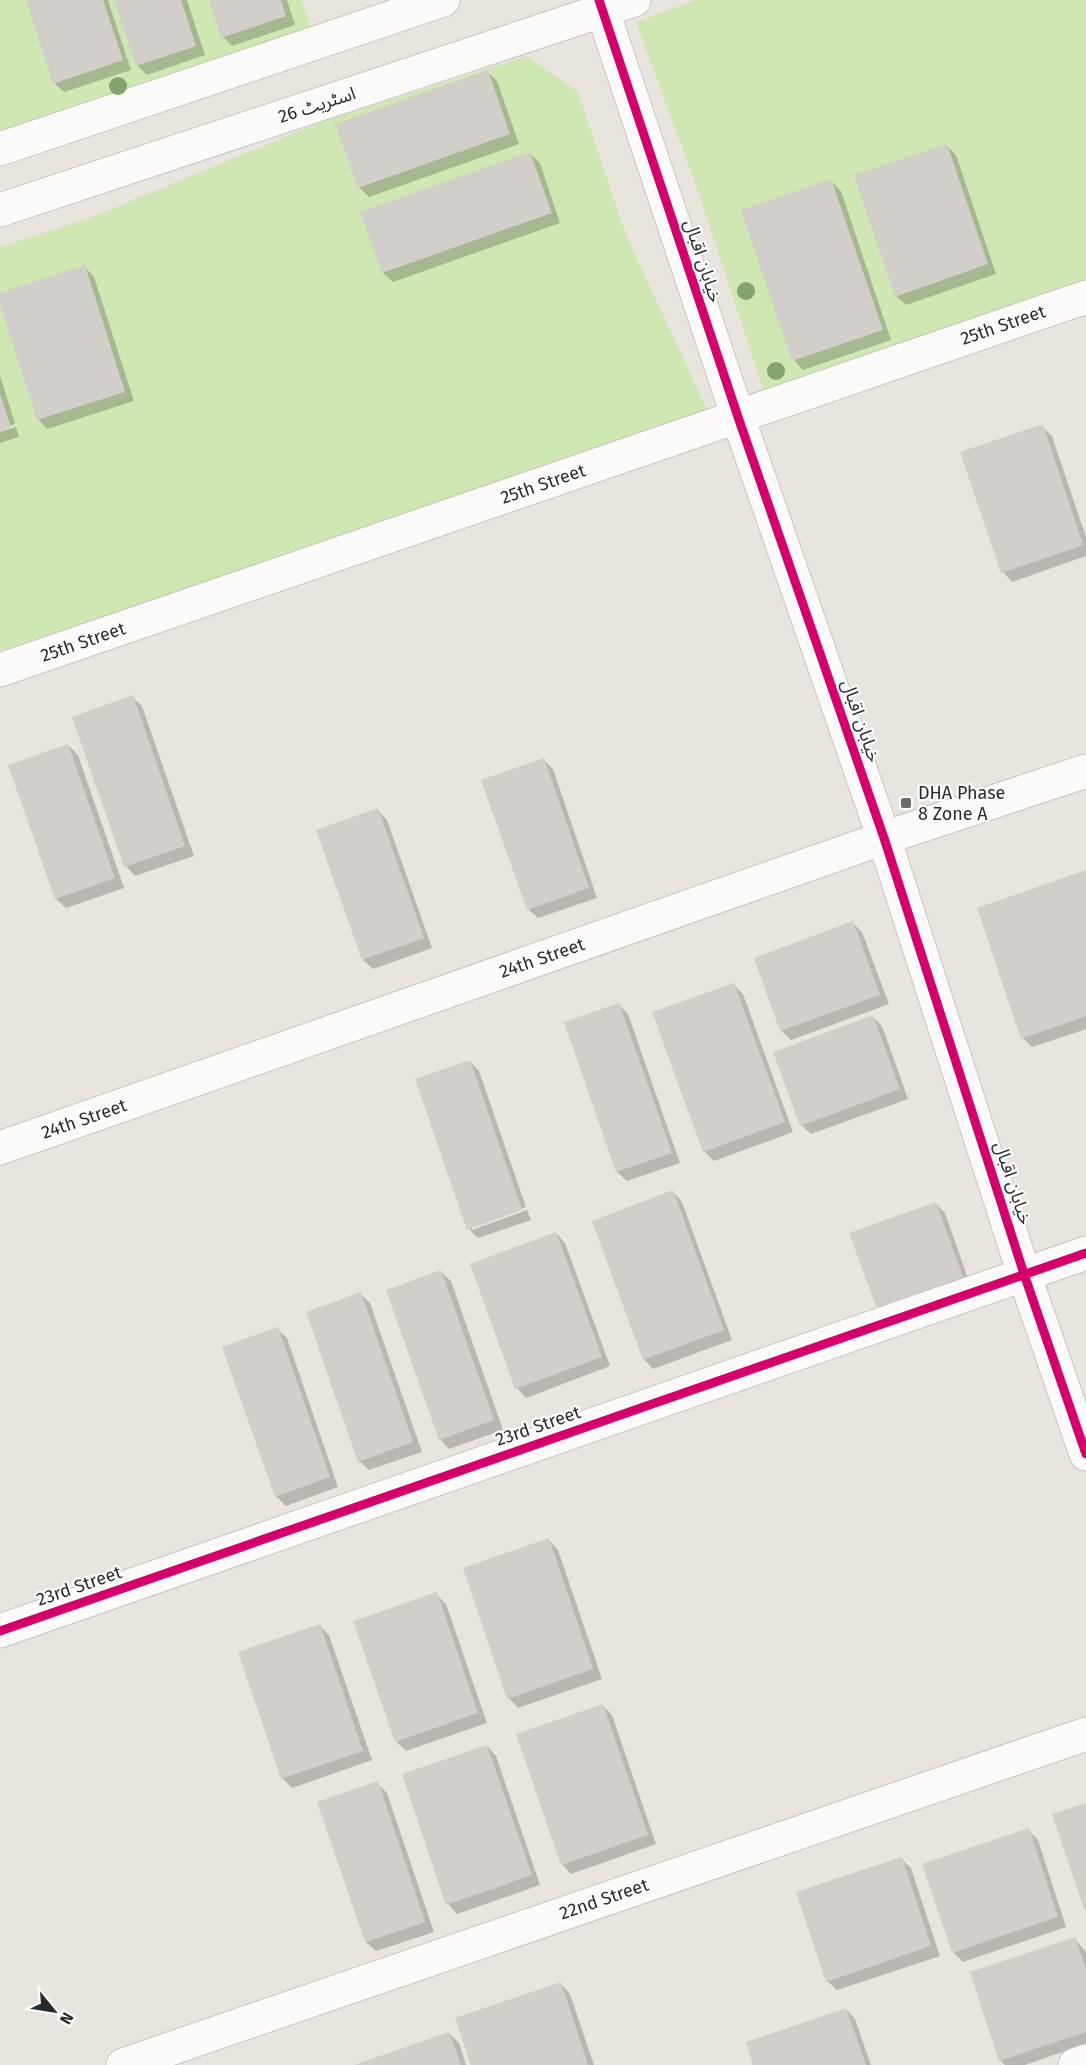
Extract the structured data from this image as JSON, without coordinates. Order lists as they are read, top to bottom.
{
  "streets": {
    "street": [
      "اسٹریٹ 26",
      "خیابان اقبال",
      "25th Street",
      "24th Street",
      "23rd Street",
      "22nd Street"
    ]
  },
  "crossings": [
    ["اسٹریٹ 26", "خیابان اقبال"],
    ["خیابان اقبال", "25th Street"],
    ["خیابان اقبال", "24th Street"],
    ["خیابان اقبال", "23rd Street"]
  ],
  "places": {
    "transit": ["DHA Phase 8 Zone A"]
  },
  "north": "bottom right"
}
